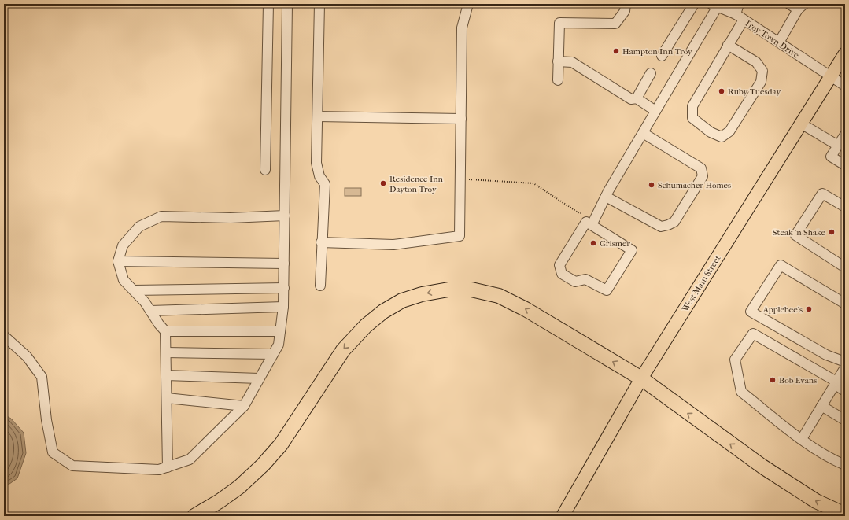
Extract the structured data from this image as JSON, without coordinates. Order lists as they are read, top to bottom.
{
  "streets": {
    "main road": ["West Main Street"],
    "street": ["Troy Town Drive"]
  },
  "crossings": [
    ["Troy Town Drive", "West Main Street"]
  ],
  "places": [
    "Hampton Inn Troy",
    "Ruby Tuesday",
    "Residence Inn Dayton Troy",
    "Schumacher Homes",
    "Steak 'n Shake",
    "Grismer",
    "Applebee's",
    "Bob Evans"
  ]
}
